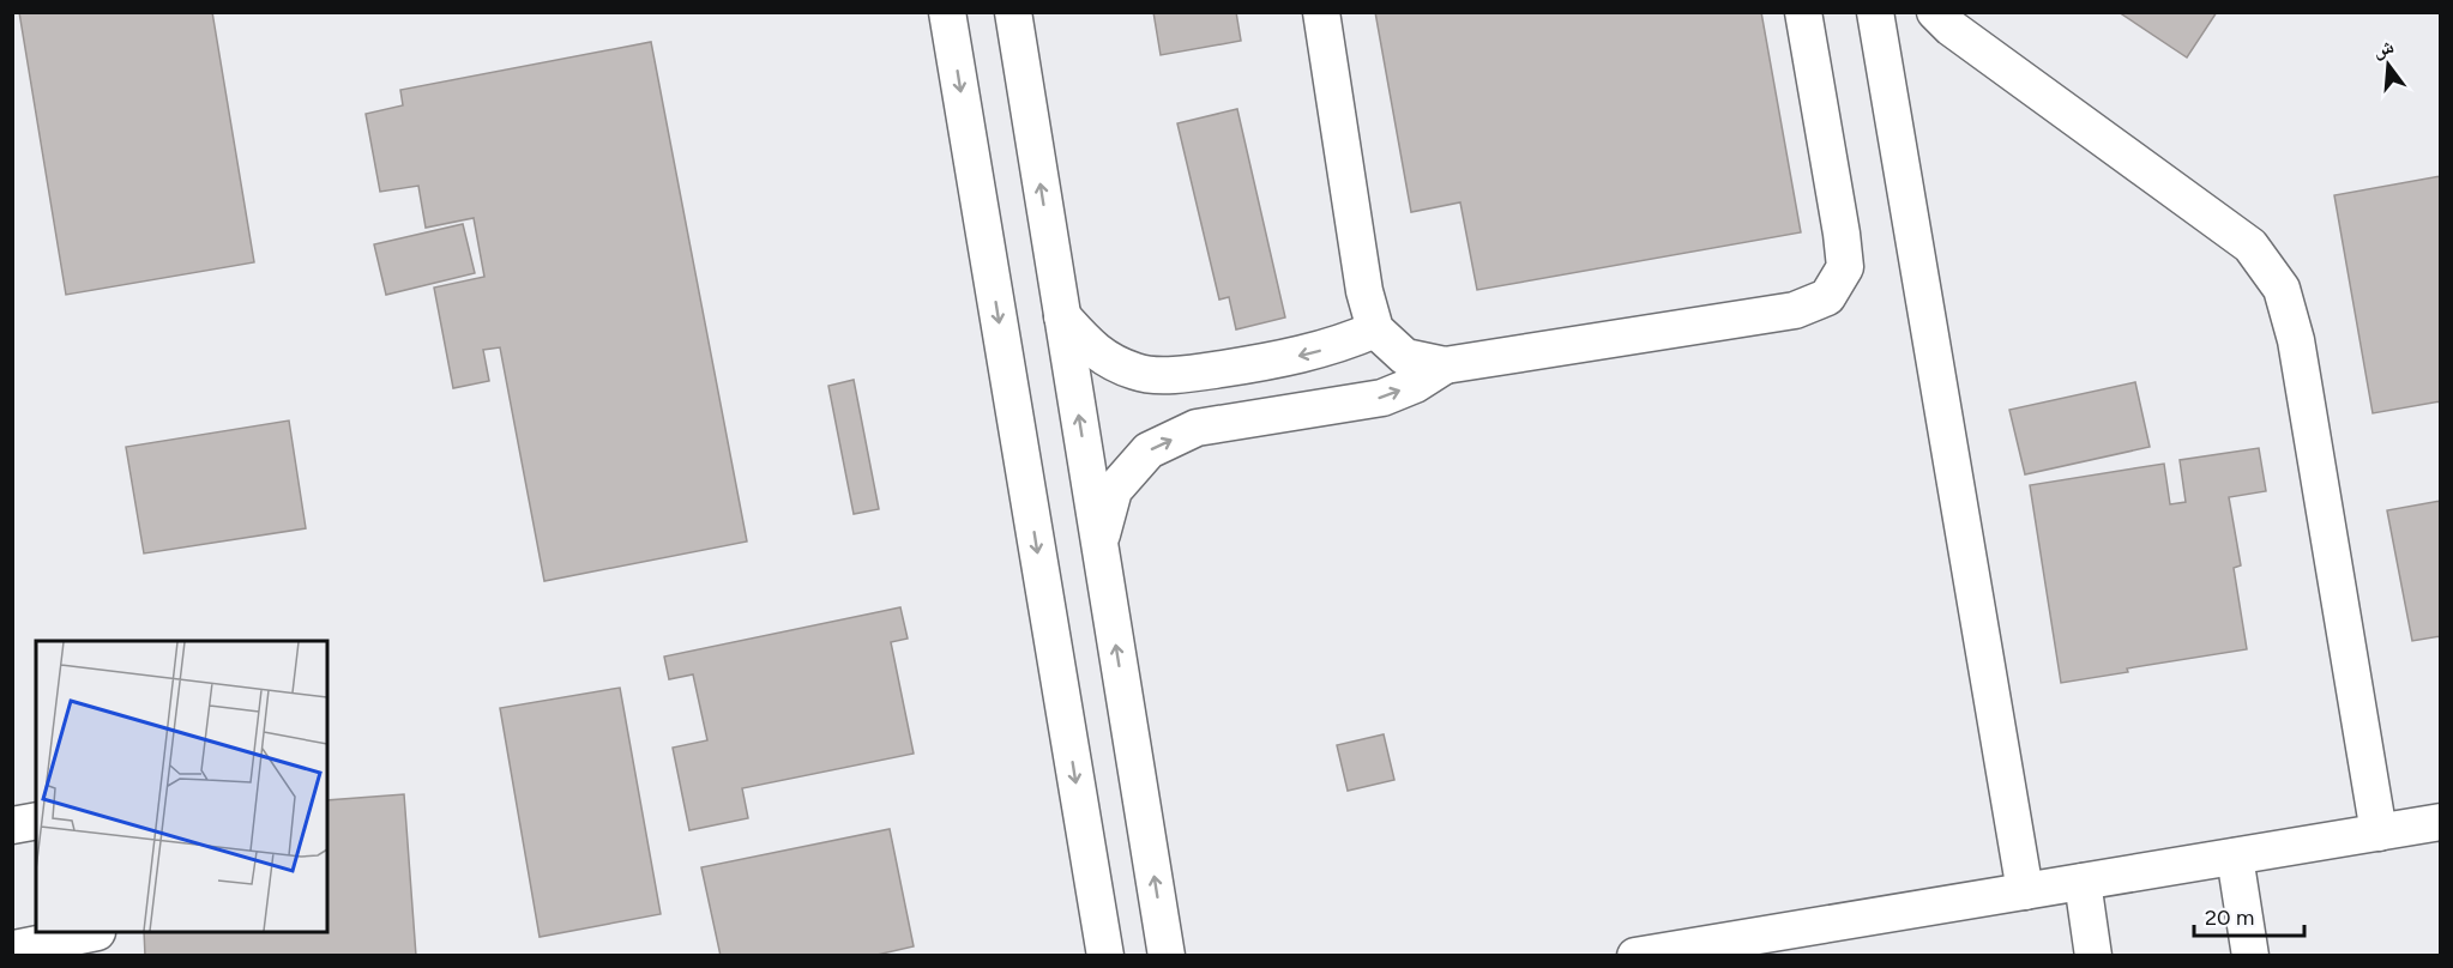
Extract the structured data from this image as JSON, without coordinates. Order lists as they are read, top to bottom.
{
  "scale_bar": "20 m",
  "north": "top"
}
